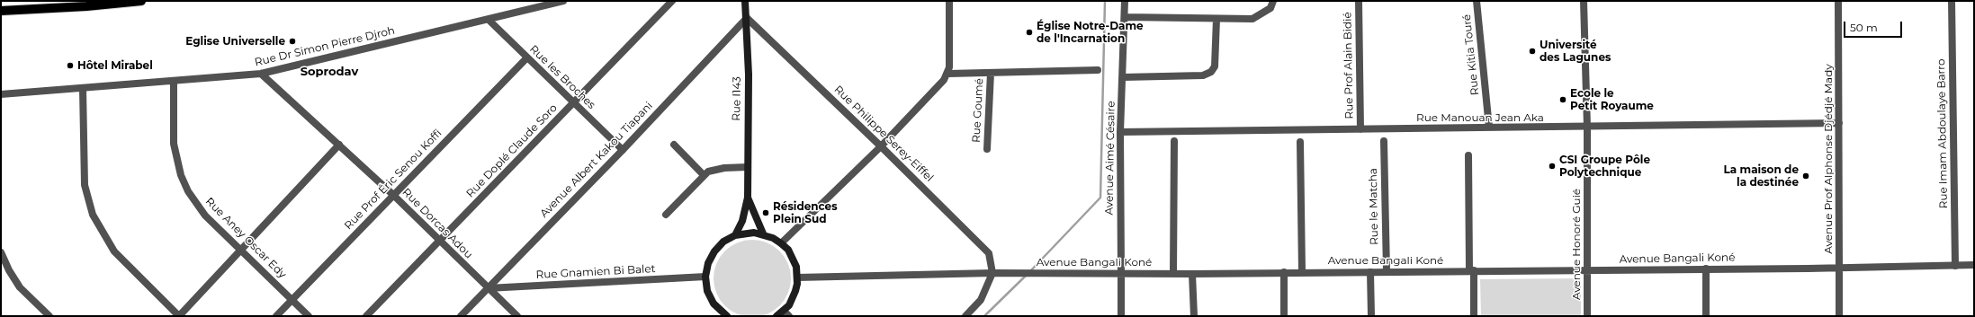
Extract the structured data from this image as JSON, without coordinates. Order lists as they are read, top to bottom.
{
  "streets": {
    "main road": ["Rue I143"],
    "street": [
      "Rue Dr Simon Pierre Djroh",
      "Rue Kitia Touré",
      "Rue Prof Alain Bidié",
      "Rue les Broches",
      "Rue Goumé",
      "Rue Manouan Jean Aka",
      "Rue Philippe Serey-Eiffel",
      "Rue Imam Abdoulaye Barro",
      "Rue Doplé Claude Soro",
      "Avenue Aimé Césaire",
      "Avenue Prof Alphonse Djédjé Mady",
      "Avenue Albert Kakou Tiapani",
      "Rue Prof Éric Senou Koffi",
      "Rue le Matcha",
      "Rue Dorcas Adou",
      "Rue Aney Oscar Edy",
      "Avenue Honoré Guié",
      "Avenue Bangali Koné",
      "Rue Gnamien Bi Balet"
    ]
  },
  "crossings": [
    ["Rue Dr Simon Pierre Djroh", "Rue les Broches"],
    ["Rue Dr Simon Pierre Djroh", "Rue Dorcas Adou"],
    ["Rue Dr Simon Pierre Djroh", "Rue Aney Oscar Edy"],
    ["Rue Kitia Touré", "Rue Manouan Jean Aka"],
    ["Rue Prof Alain Bidié", "Rue Manouan Jean Aka"],
    ["Rue les Broches", "Rue Doplé Claude Soro"],
    ["Rue les Broches", "Avenue Albert Kakou Tiapani"],
    ["Rue les Broches", "Rue Prof Éric Senou Koffi"],
    ["Rue I143", "Rue Philippe Serey-Eiffel"],
    ["Rue I143", "Avenue Albert Kakou Tiapani"],
    ["Rue Manouan Jean Aka", "Avenue Aimé Césaire"],
    ["Rue Manouan Jean Aka", "Avenue Prof Alphonse Djédjé Mady"],
    ["Rue Manouan Jean Aka", "Avenue Honoré Guié"],
    ["Rue Philippe Serey-Eiffel", "Avenue Albert Kakou Tiapani"],
    ["Rue Philippe Serey-Eiffel", "Avenue Bangali Koné"],
    ["Rue Imam Abdoulaye Barro", "Avenue Bangali Koné"],
    ["Rue Doplé Claude Soro", "Rue Dorcas Adou"],
    ["Avenue Aimé Césaire", "Avenue Bangali Koné"],
    ["Avenue Prof Alphonse Djédjé Mady", "Avenue Bangali Koné"],
    ["Avenue Albert Kakou Tiapani", "Rue Dorcas Adou"],
    ["Avenue Albert Kakou Tiapani", "Rue Gnamien Bi Balet"],
    ["Rue Prof Éric Senou Koffi", "Rue Dorcas Adou"],
    ["Rue Prof Éric Senou Koffi", "Rue Aney Oscar Edy"],
    ["Rue le Matcha", "Avenue Bangali Koné"],
    ["Rue Dorcas Adou", "Rue Gnamien Bi Balet"],
    ["Avenue Honoré Guié", "Avenue Bangali Koné"]
  ],
  "districts": ["Soprodav"],
  "places": [
    "Église Notre-Dame de l'Incarnation",
    "Eglise Universelle",
    "Université des Lagunes",
    "Hôtel Mirabel",
    "Ecole le Petit Royaume",
    "CSI Groupe Pôle Polytechnique",
    "La maison de la destinée",
    "Résidences Plein Sud"
  ],
  "scale_bar": "50 m"
}
